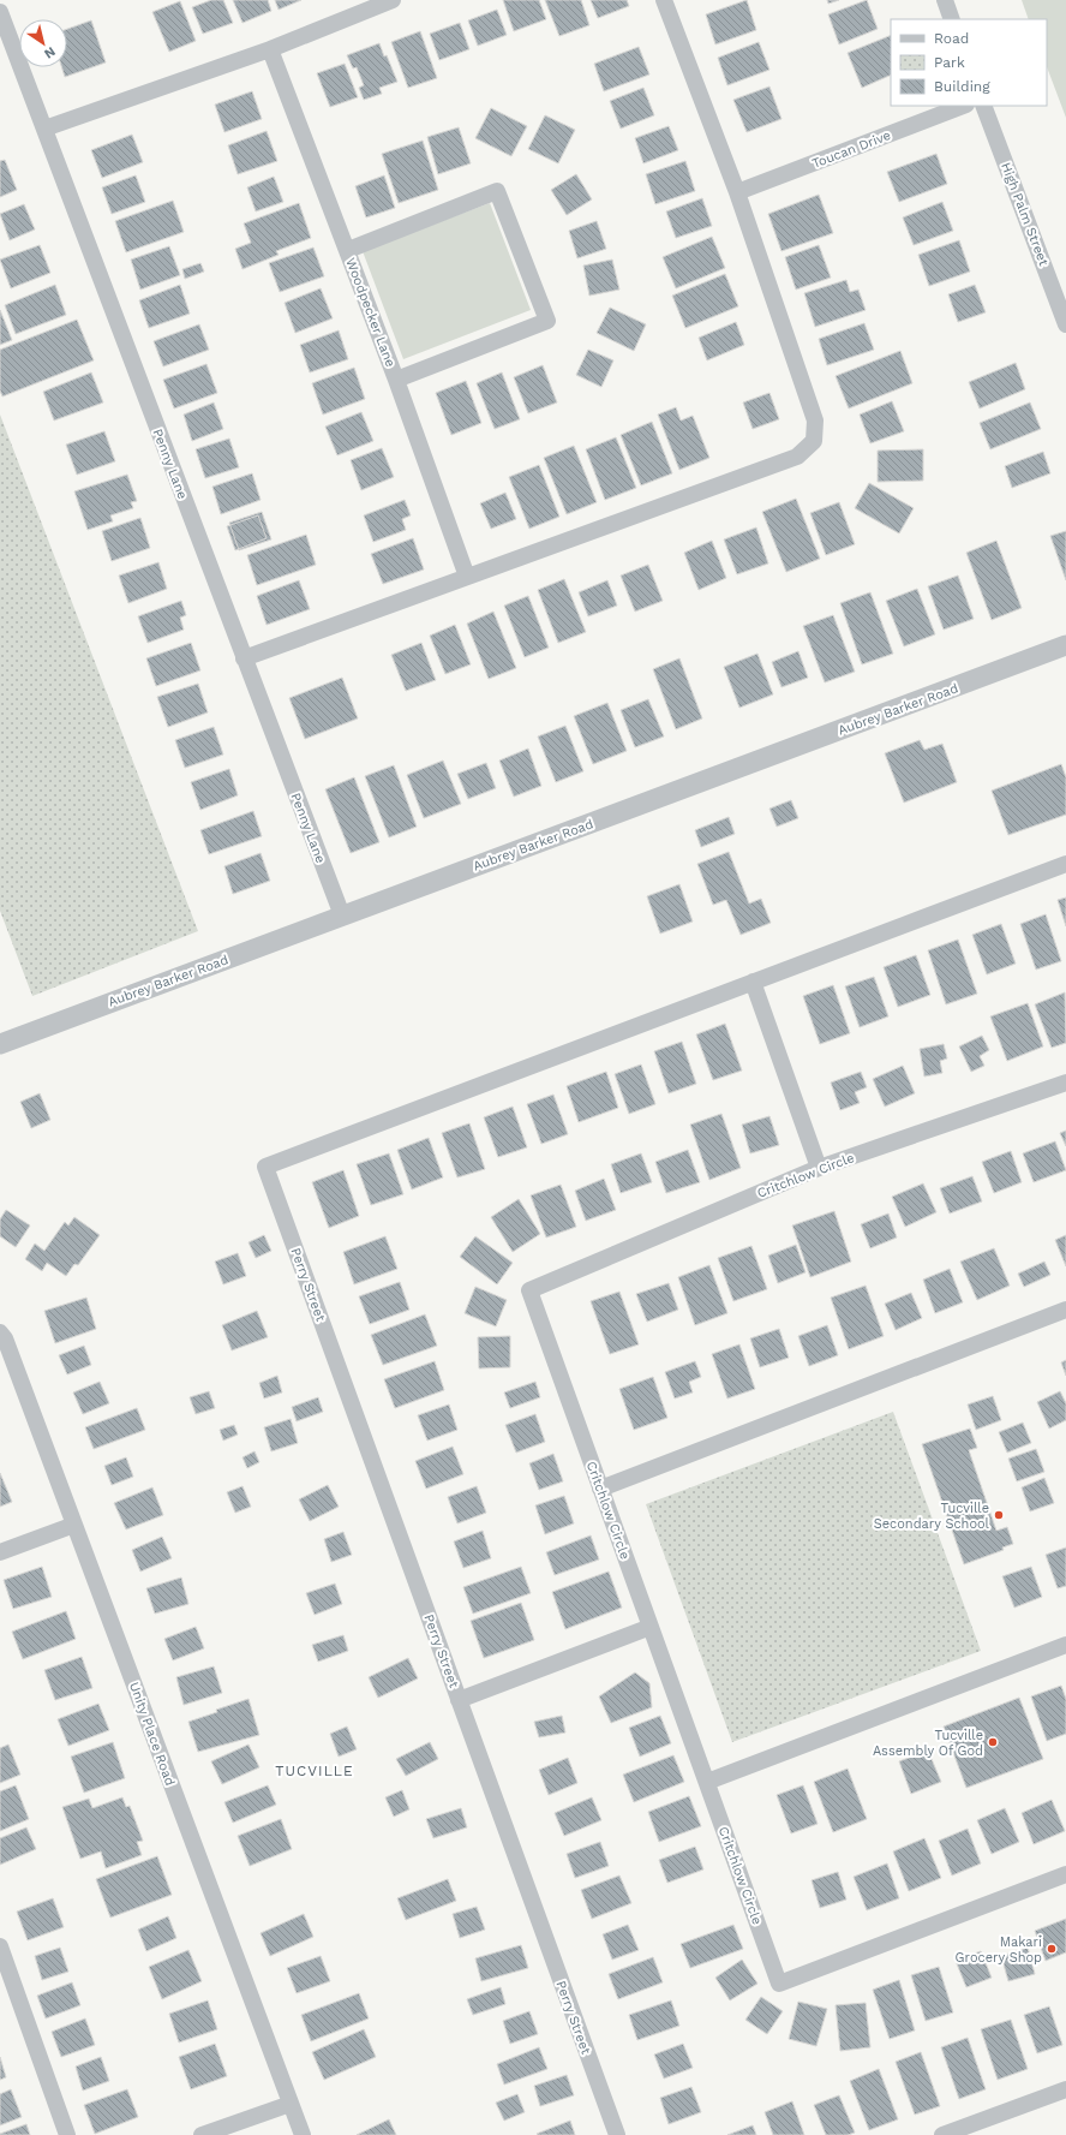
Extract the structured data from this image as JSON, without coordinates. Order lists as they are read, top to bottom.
{
  "streets": {
    "street": [
      "Toucan Drive",
      "High Palm Street",
      "Woodpecker Lane",
      "Penny Lane",
      "Aubrey Barker Road",
      "Critchlow Circle",
      "Perry Street",
      "Unity Place Road"
    ]
  },
  "crossings": [
    ["Penny Lane", "Aubrey Barker Road"]
  ],
  "districts": ["TUCVILLE"],
  "places": ["Tucville Secondary School", "Tucville Assembly Of God", "Makari Grocery Shop"],
  "legend": ["Road", "Park", "Building"],
  "north": "bottom right"
}
